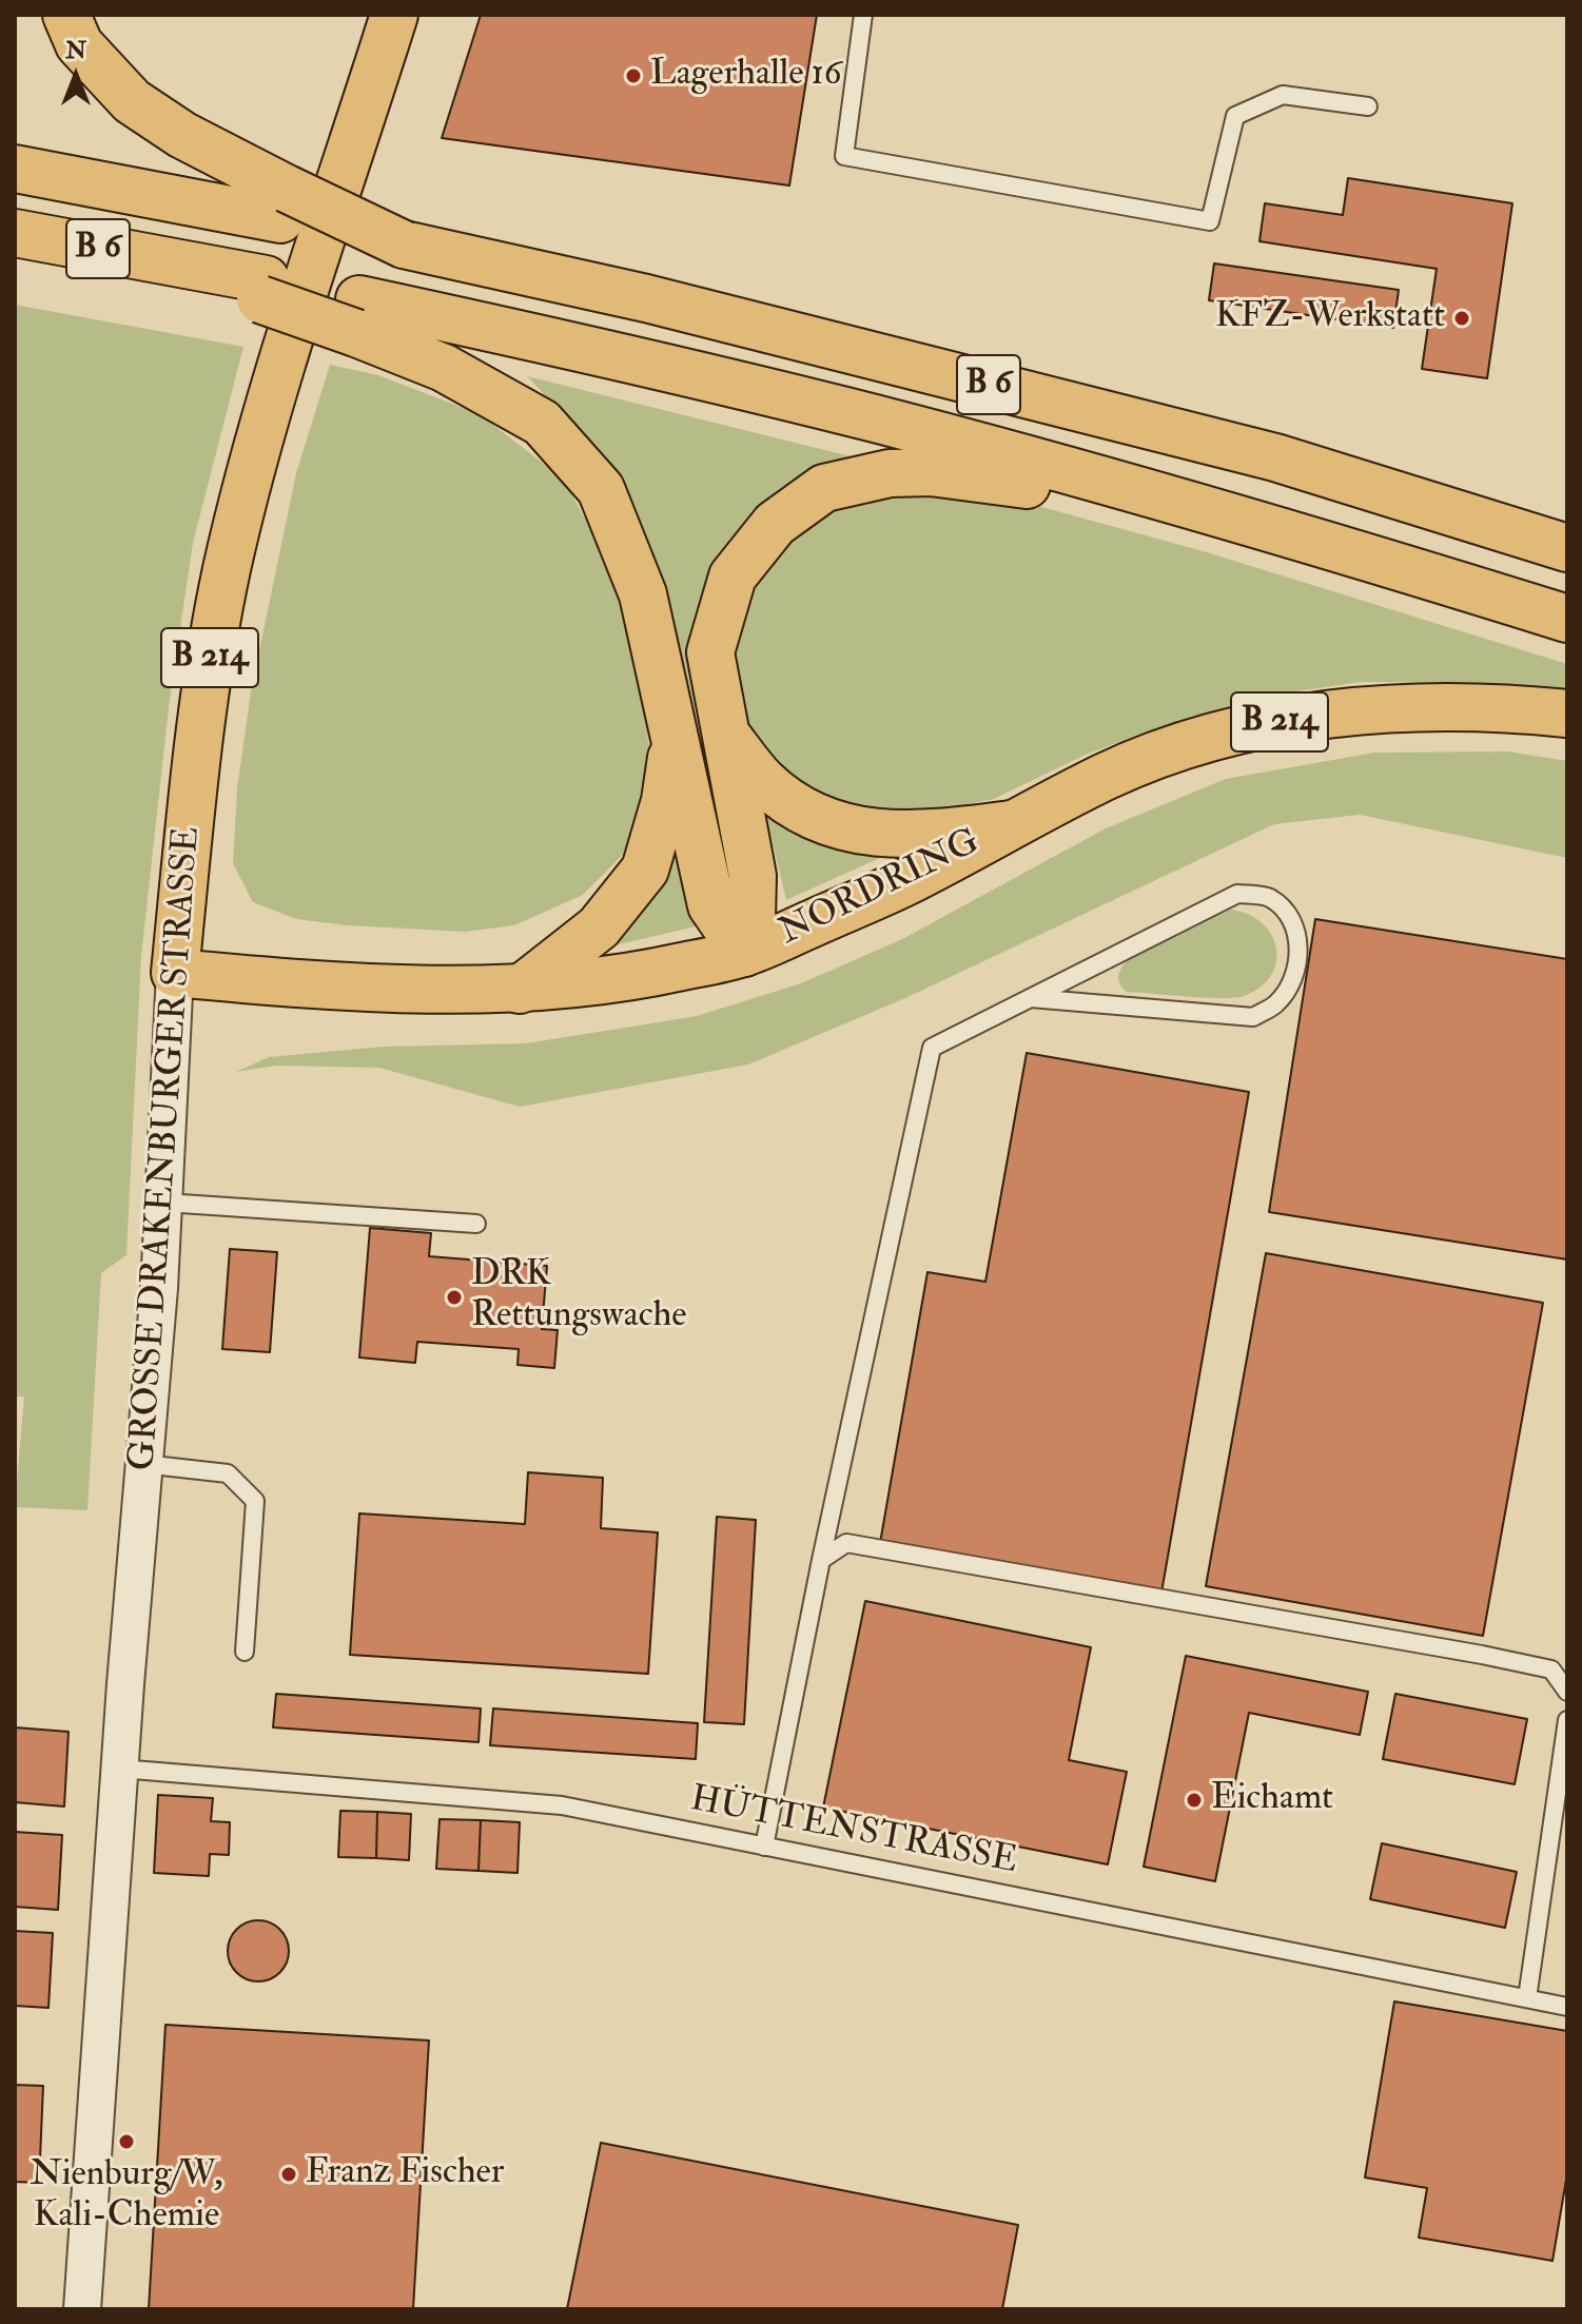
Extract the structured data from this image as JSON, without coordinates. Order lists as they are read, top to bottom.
{
  "streets": {
    "main road": [
      "B 6",
      "B 214",
      "NORDRING",
      "GROSSE DRAKENBURGER STRASSE"
    ],
    "lane": ["HÜTTENSTRASSE"]
  },
  "crossings": [
    ["B 6", "NORDRING"],
    ["NORDRING", "GROSSE DRAKENBURGER STRASSE"],
    ["GROSSE DRAKENBURGER STRASSE", "HÜTTENSTRASSE"]
  ],
  "places": [
    "Lagerhalle 16",
    "KFZ-Werkstatt",
    "DRK Rettungswache",
    "Eichamt",
    "Nienburg/W, Kali-Chemie",
    "Franz Fischer"
  ],
  "north": "top"
}
